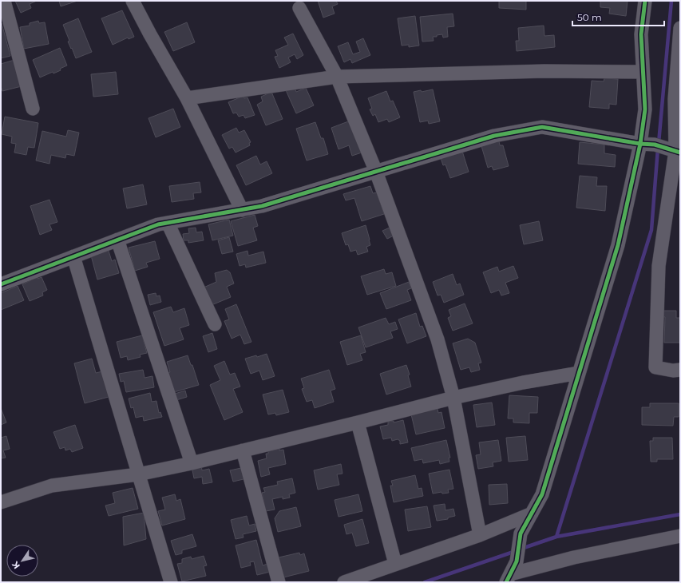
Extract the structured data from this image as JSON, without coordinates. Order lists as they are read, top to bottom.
{
  "scale_bar": "50 m",
  "north": "bottom left"
}
